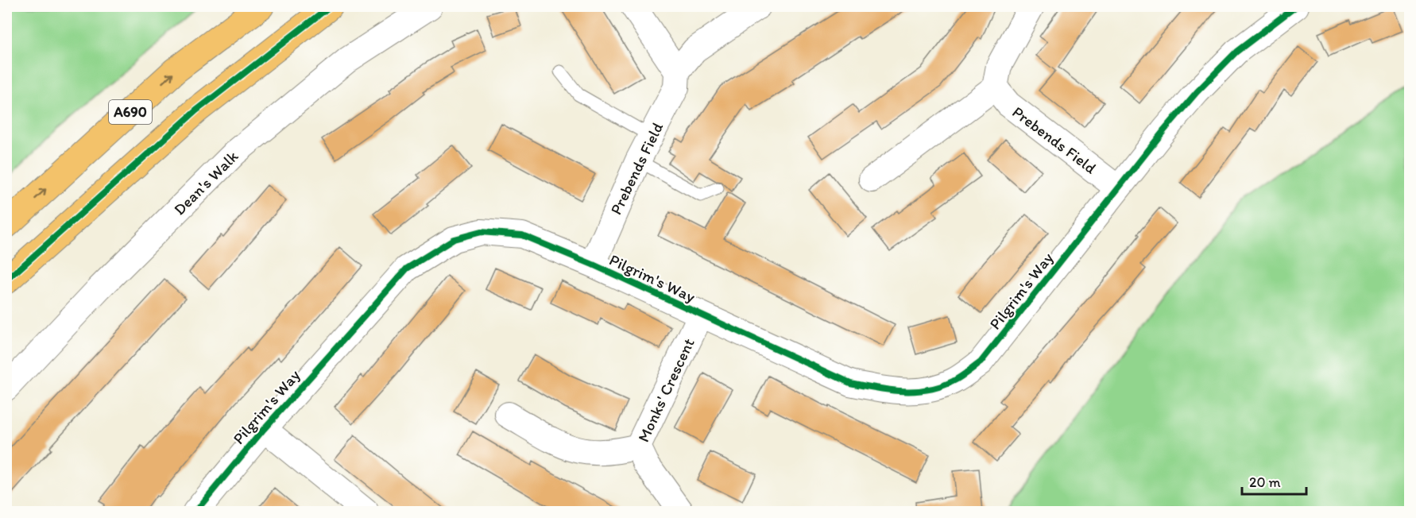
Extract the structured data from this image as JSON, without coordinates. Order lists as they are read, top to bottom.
{
  "streets": {
    "highway": ["A690"],
    "street": [
      "Prebends Field",
      "Dean's Walk",
      "Pilgrim's Way",
      "Monks' Crescent"
    ]
  },
  "crossings": [
    ["Prebends Field", "Pilgrim's Way"],
    ["Pilgrim's Way", "Monks' Crescent"]
  ],
  "scale_bar": "20 m"
}
